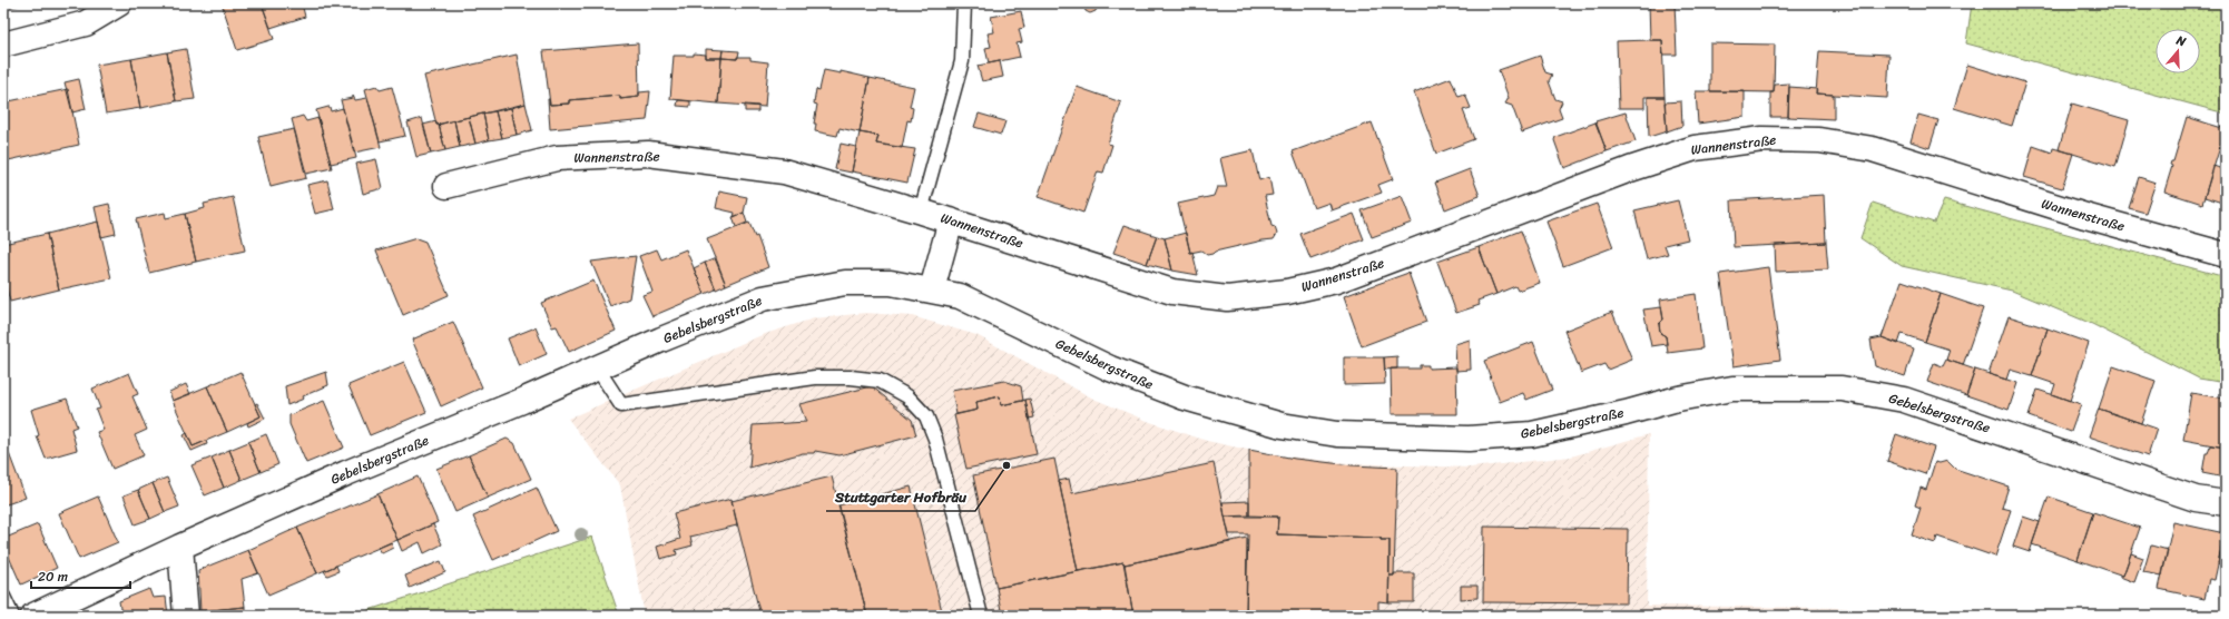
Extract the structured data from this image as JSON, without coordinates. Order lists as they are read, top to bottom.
{
  "streets": {
    "street": ["Wannenstraße", "Gebelsbergstraße"]
  },
  "places": ["Stuttgarter Hofbräu"],
  "scale_bar": "20 m",
  "north": "top"
}
